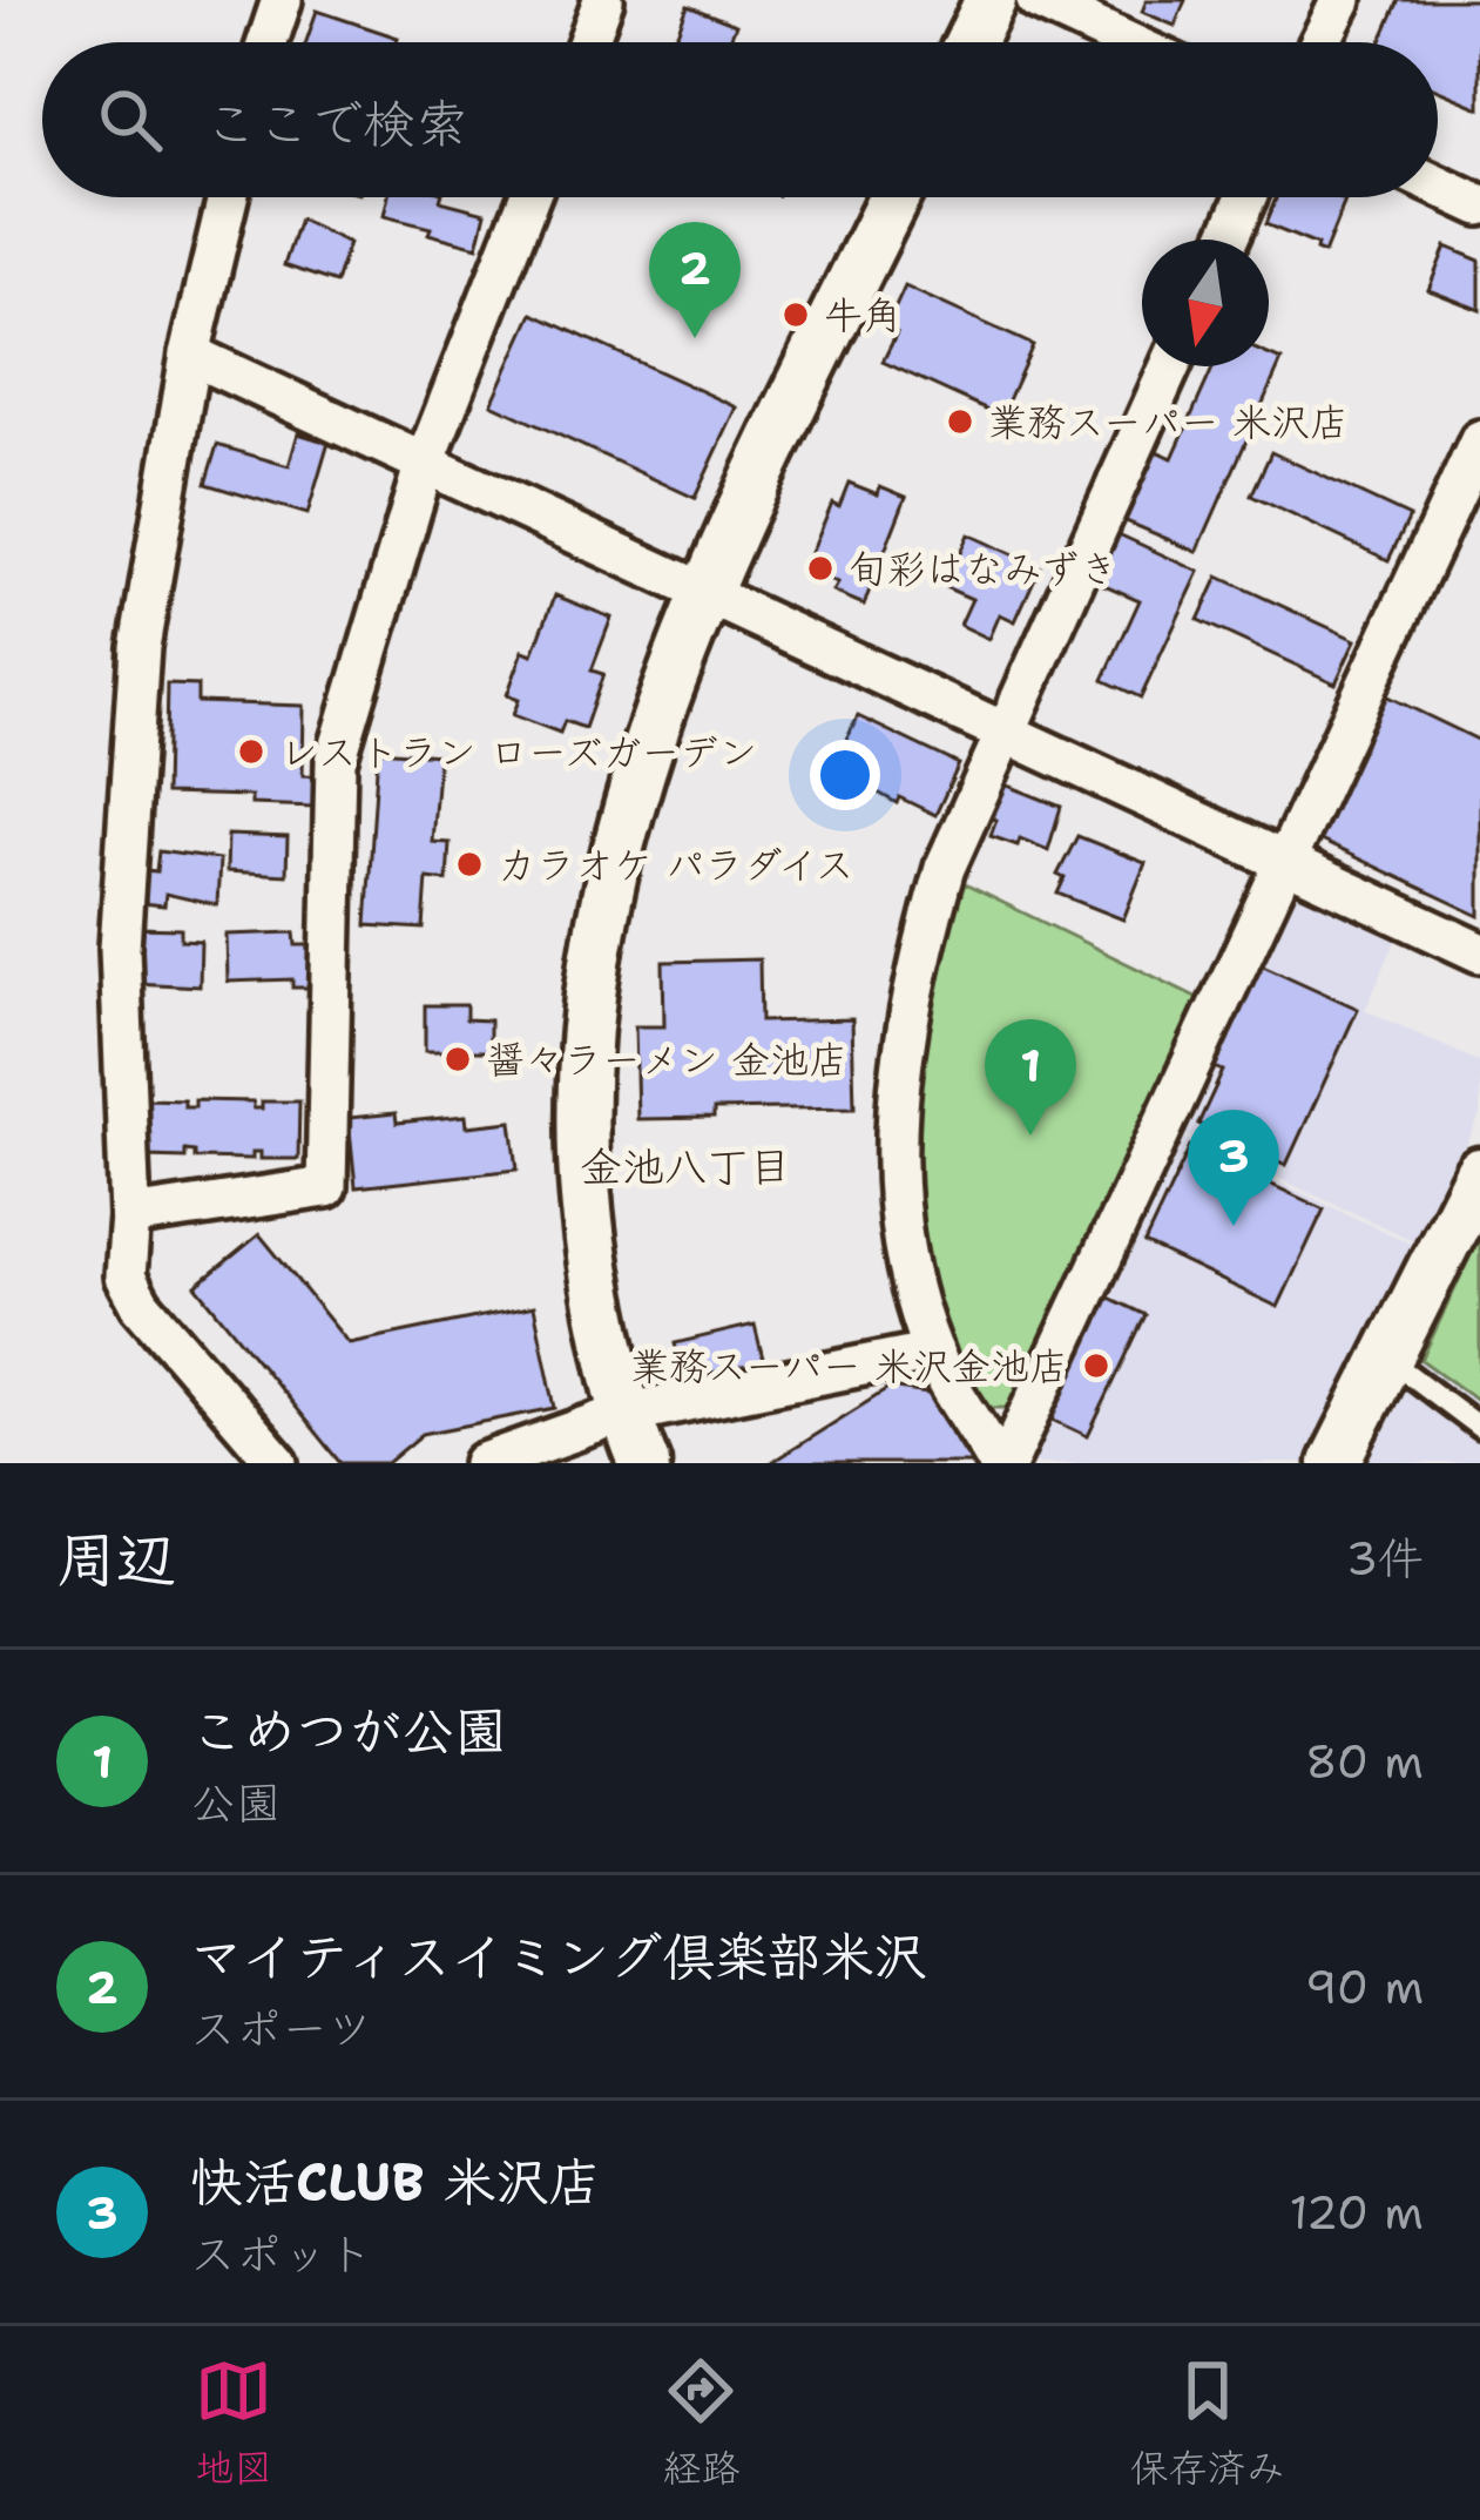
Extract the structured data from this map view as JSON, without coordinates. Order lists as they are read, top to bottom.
{
  "districts": ["金池八丁目"],
  "places": [
    "牛角",
    "業務スーパー 米沢店",
    "旬彩はなみずき",
    "レストラン ローズガーデン",
    "カラオケ パラダイス",
    "醤々ラーメン 金池店",
    "業務スーパー 米沢金池店"
  ],
  "north": "bottom",
  "page": {
    "search": "ここで検索",
    "pins": ["2", "1", "3"],
    "heading": ["周辺", "3件"],
    "list": [
      {
        "mark": "1",
        "name": "こめつが公園",
        "note": "公園",
        "value": "80 m"
      },
      {
        "mark": "2",
        "name": "マイティスイミング倶楽部米沢",
        "note": "スポーツ",
        "value": "90 m"
      },
      {
        "mark": "3",
        "name": "快活CLUB 米沢店",
        "note": "スポット",
        "value": "120 m"
      }
    ],
    "nav": ["地図", "経路", "保存済み"]
  }
}
